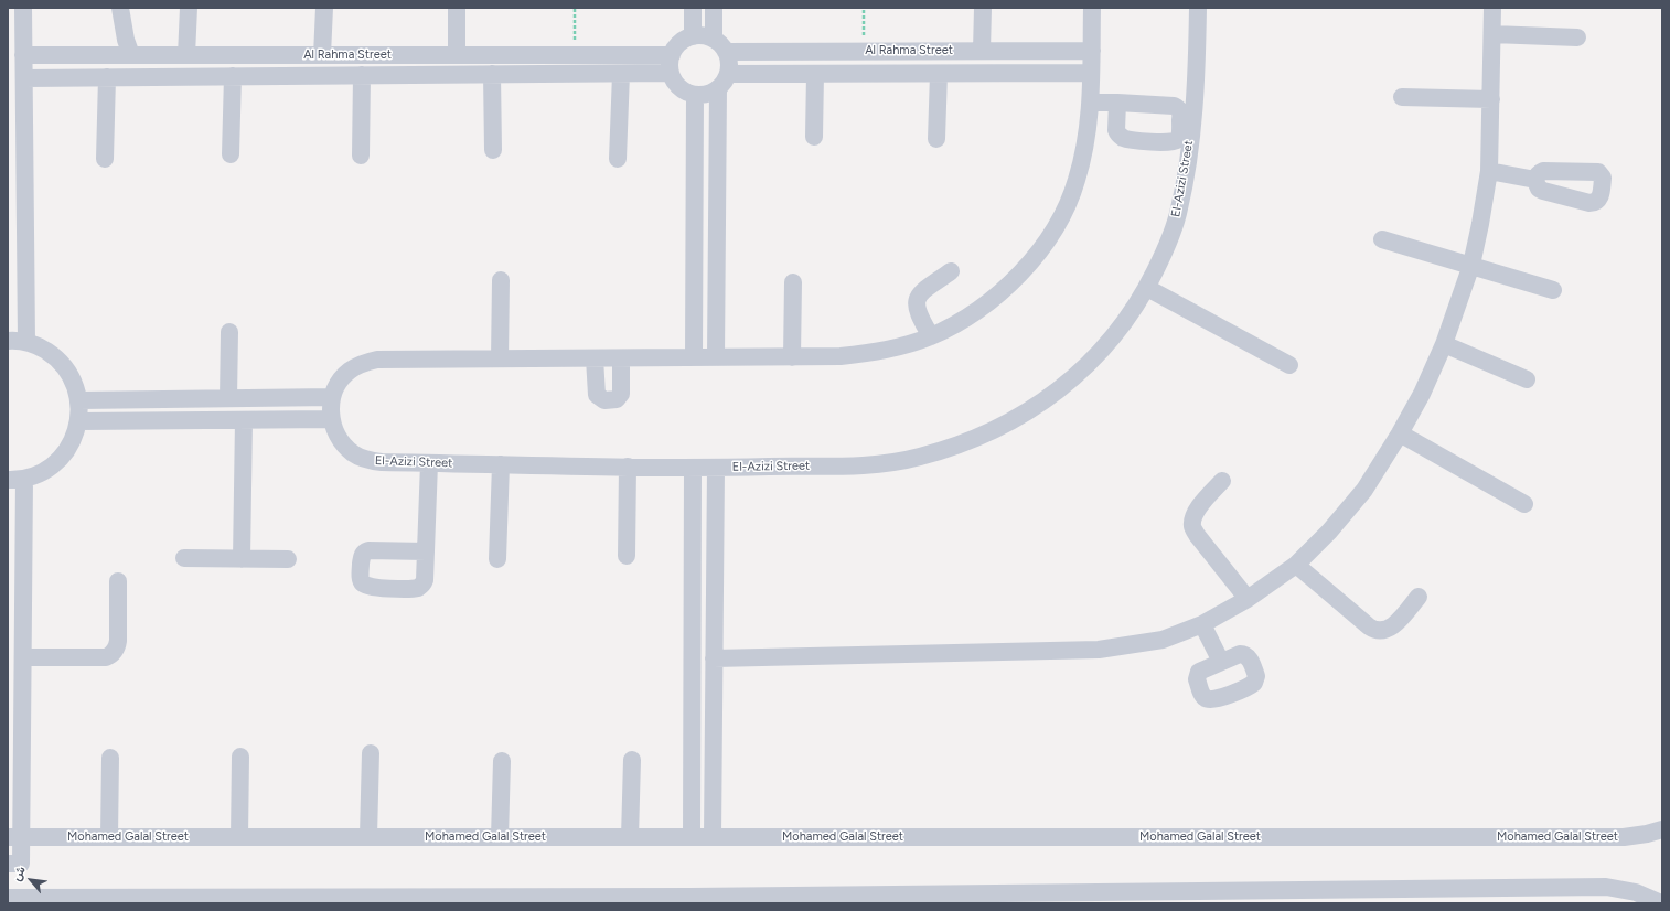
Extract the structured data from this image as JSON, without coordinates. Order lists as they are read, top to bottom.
{
  "streets": {
    "street": ["Al Rahma Street", "El-Azizi Street", "Mohamed Galal Street"]
  },
  "crossings": [
    ["Al Rahma Street", "El-Azizi Street"]
  ],
  "north": "top left"
}
